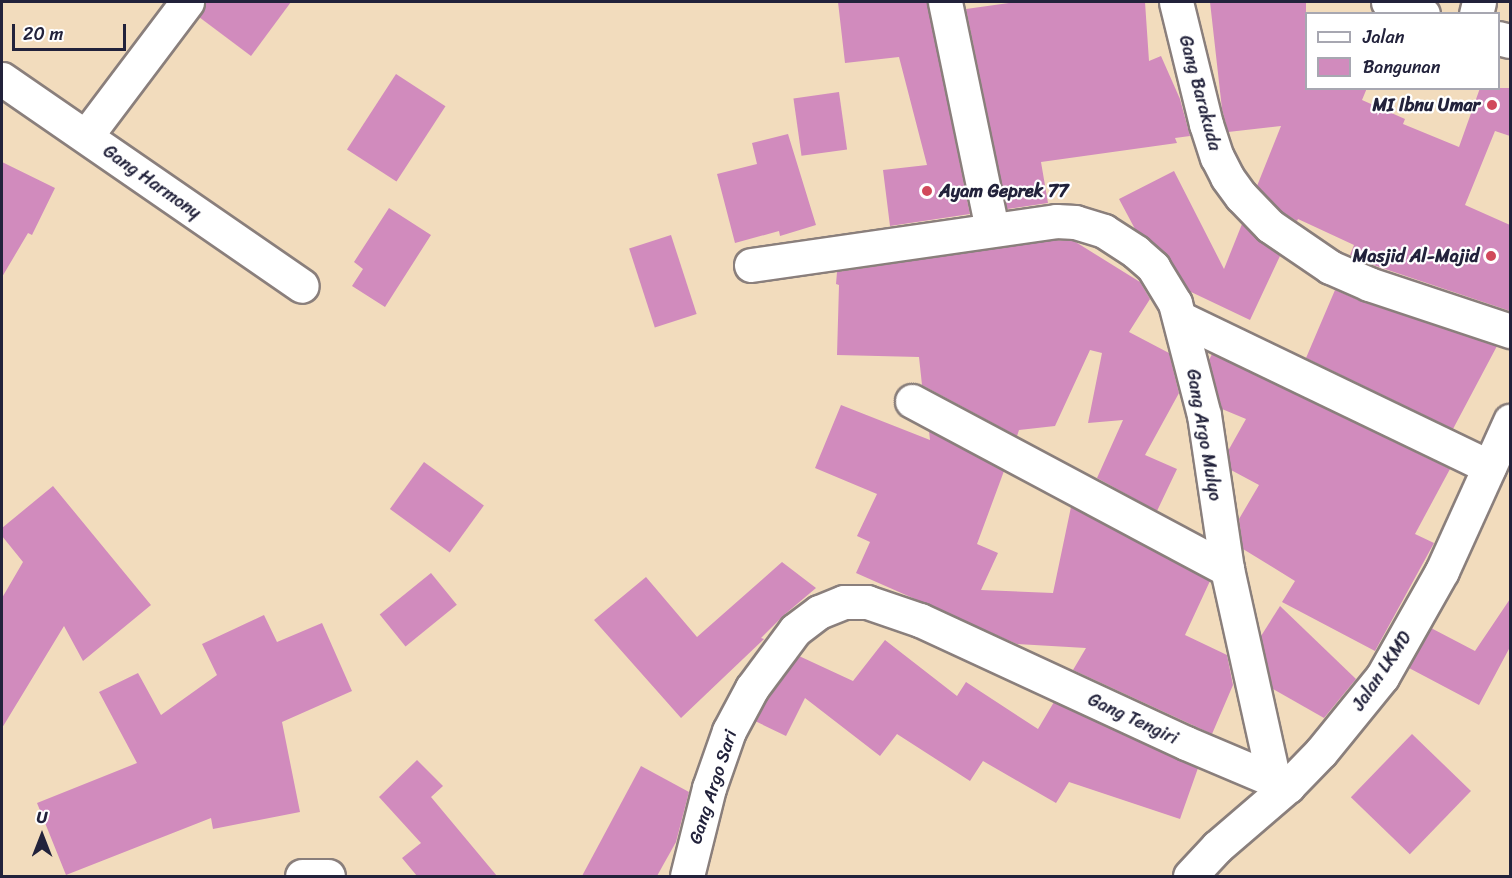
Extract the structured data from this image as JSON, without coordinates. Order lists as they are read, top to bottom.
{
  "streets": {
    "street": [
      "Gang Barakuda",
      "Gang Harmony",
      "Gang Argo Mulyo",
      "Jalan LKMD",
      "Gang Tengiri",
      "Gang Argo Sari"
    ]
  },
  "crossings": [
    ["Gang Argo Mulyo", "Jalan LKMD"],
    ["Gang Argo Mulyo", "Gang Tengiri"],
    ["Jalan LKMD", "Gang Tengiri"],
    ["Gang Tengiri", "Gang Argo Sari"]
  ],
  "places": ["MI Ibnu Umar", "Ayam Geprek 77", "Masjid Al-Majid"],
  "legend": ["Jalan", "Bangunan"],
  "scale_bar": "20 m",
  "north": "top"
}
